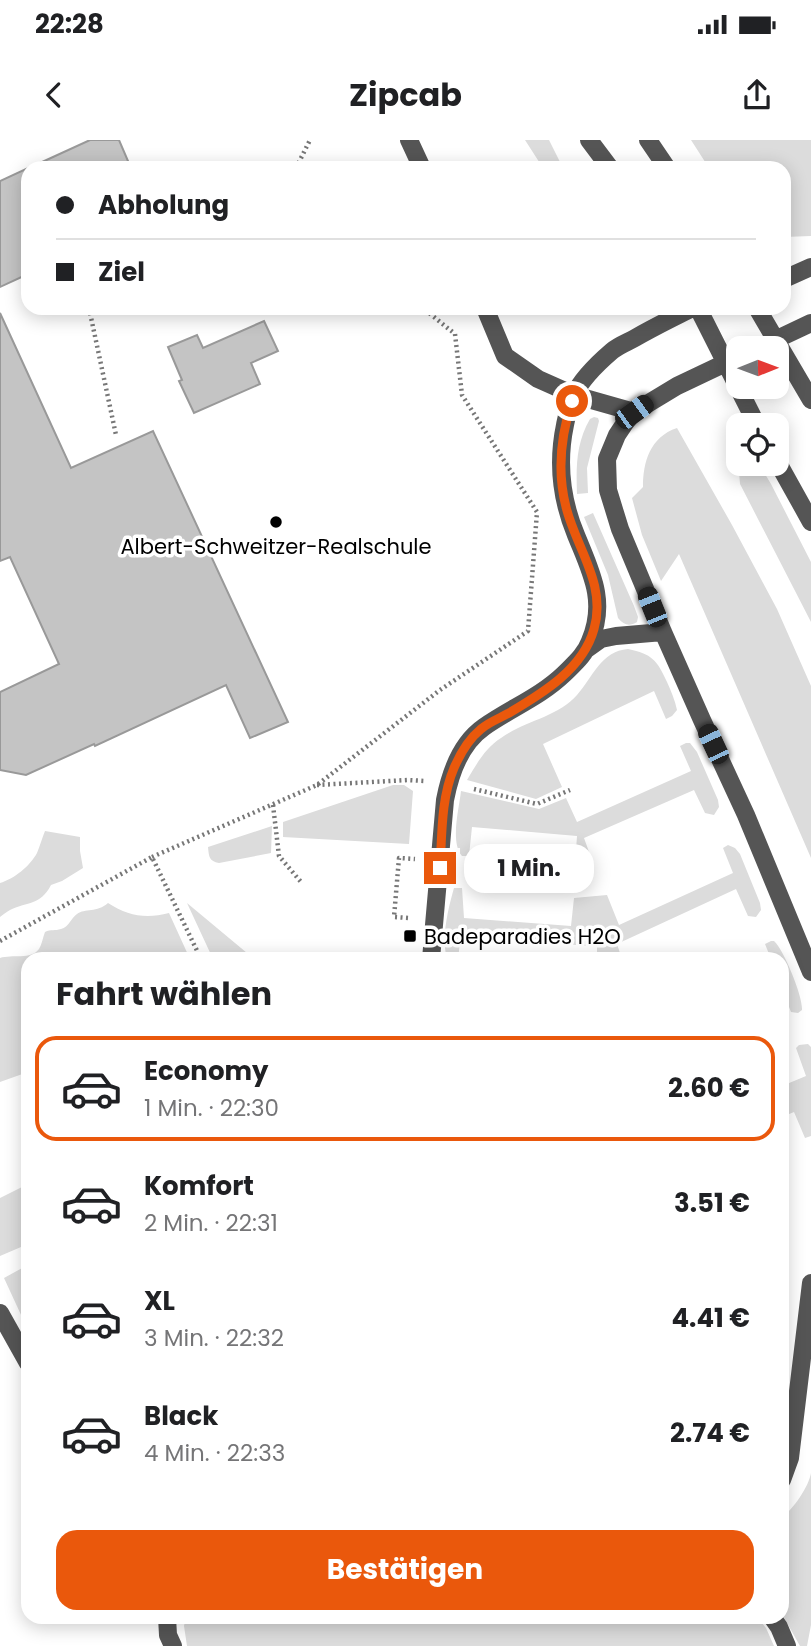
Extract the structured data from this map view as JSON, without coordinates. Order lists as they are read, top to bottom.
{
  "places": {
    "other": ["Albert-Schweitzer-Realschule"],
    "transit": ["Badeparadies H2O"]
  },
  "north": "right",
  "page": {
    "status": "22:28",
    "header": "Zipcab",
    "banner": ["Abholung", "Ziel"],
    "bubble": "1 Min.",
    "heading": "Fahrt wählen",
    "list": [
      {
        "name": "Economy",
        "note": "1 Min. · 22:30",
        "value": "2.60 €"
      },
      {
        "name": "Komfort",
        "note": "2 Min. · 22:31",
        "value": "3.51 €"
      },
      {
        "name": "XL",
        "note": "3 Min. · 22:32",
        "value": "4.41 €"
      },
      {
        "name": "Black",
        "note": "4 Min. · 22:33",
        "value": "2.74 €"
      }
    ],
    "buttons": "Bestätigen"
  }
}
